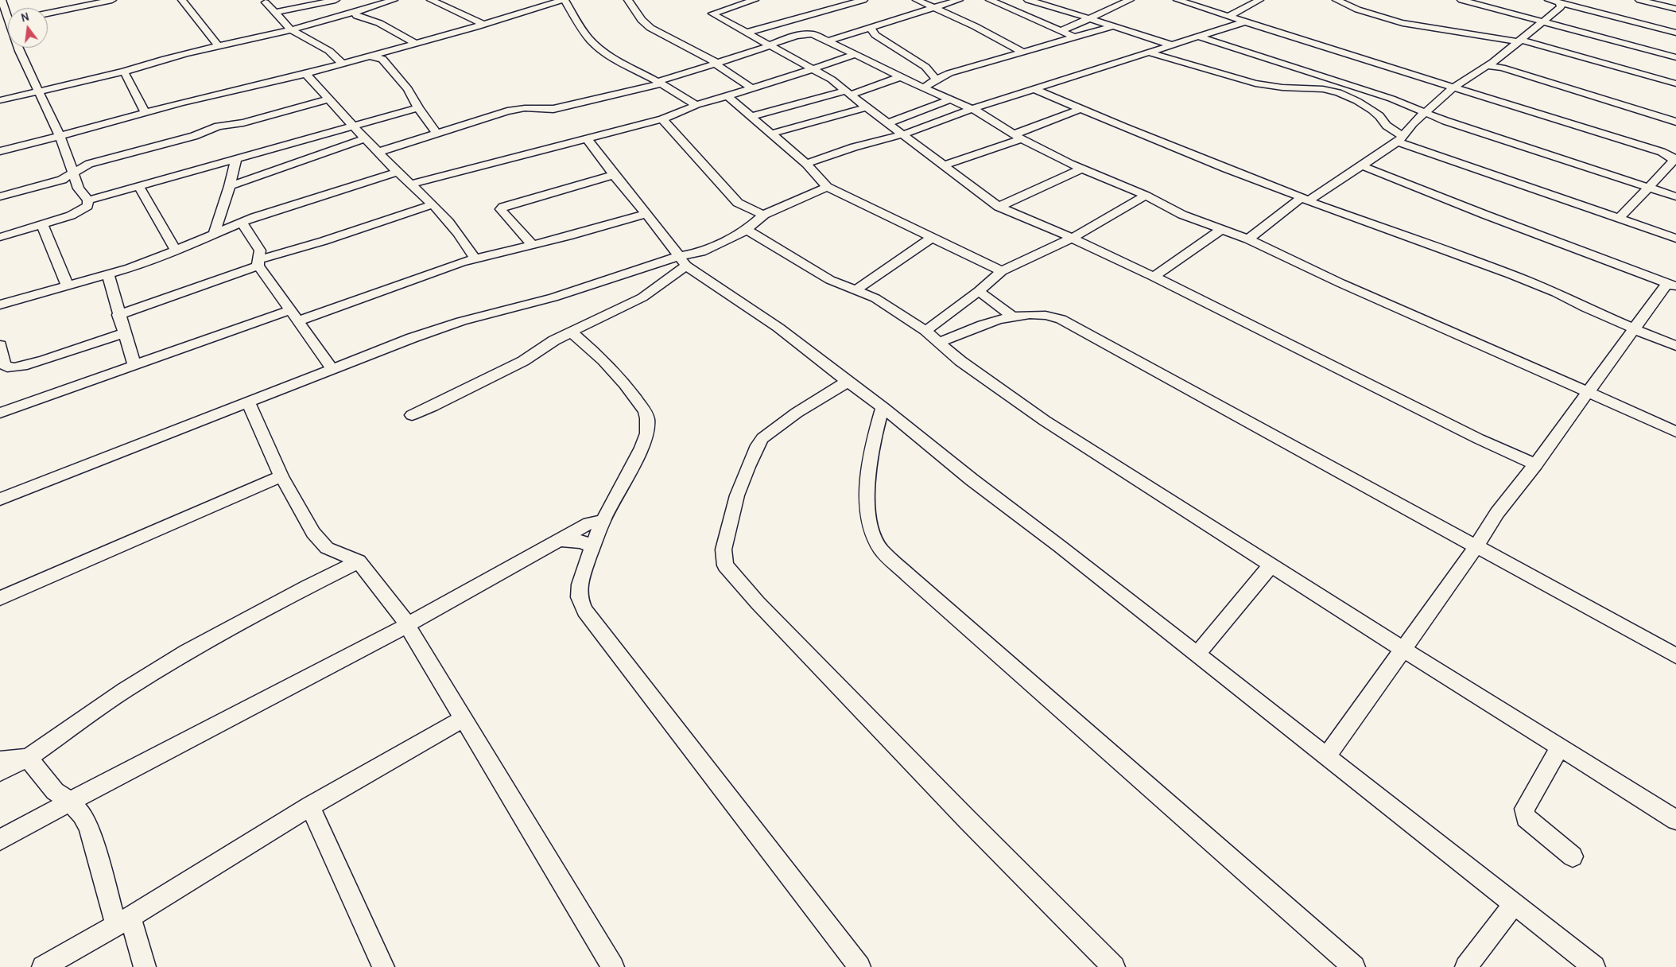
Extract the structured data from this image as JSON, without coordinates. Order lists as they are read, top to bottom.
{
  "north": "top"
}
